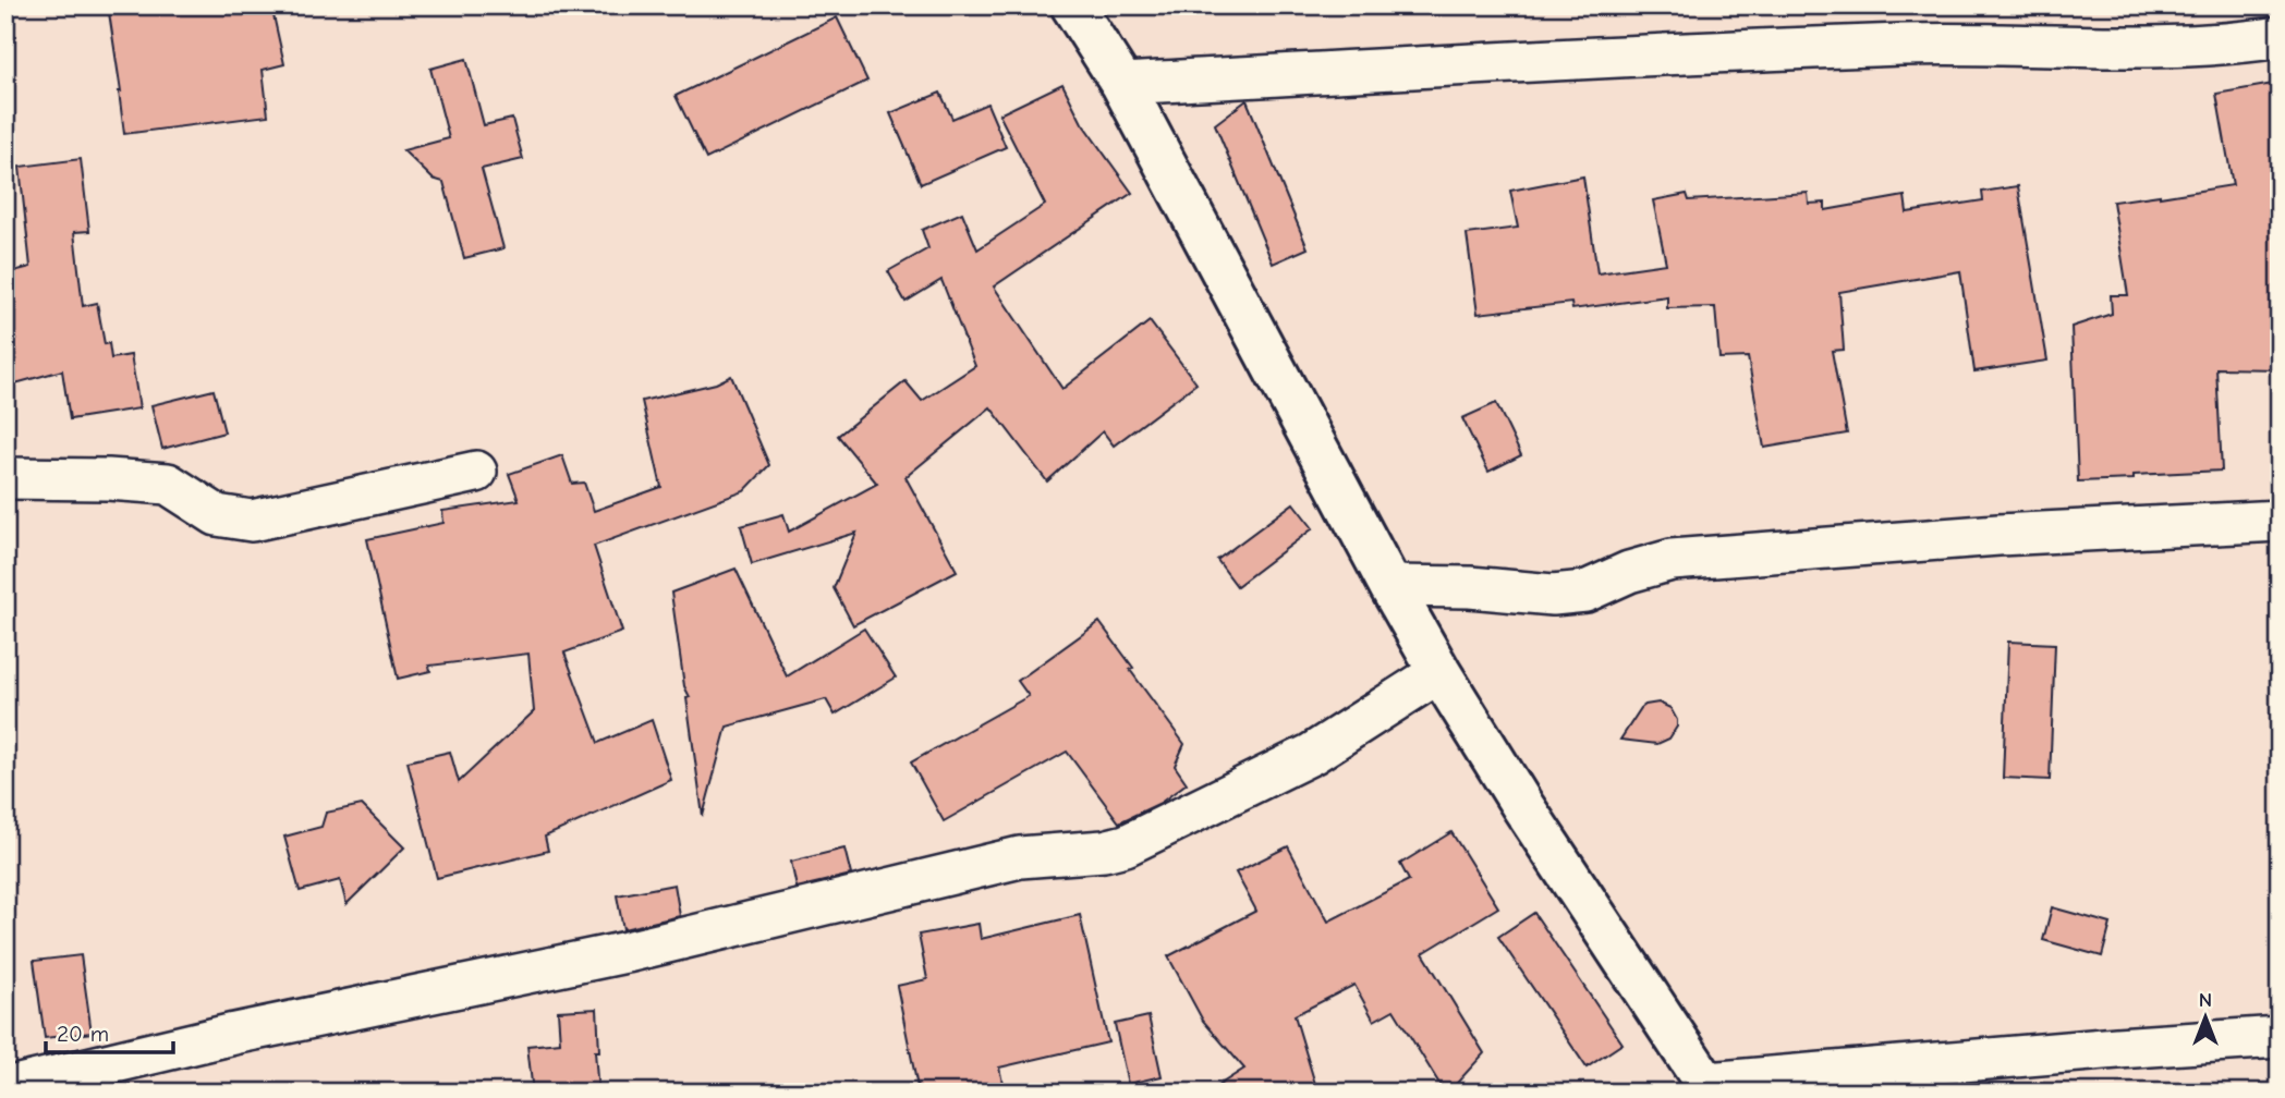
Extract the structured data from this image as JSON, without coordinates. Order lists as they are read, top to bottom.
{
  "scale_bar": "20 m",
  "north": "top"
}
